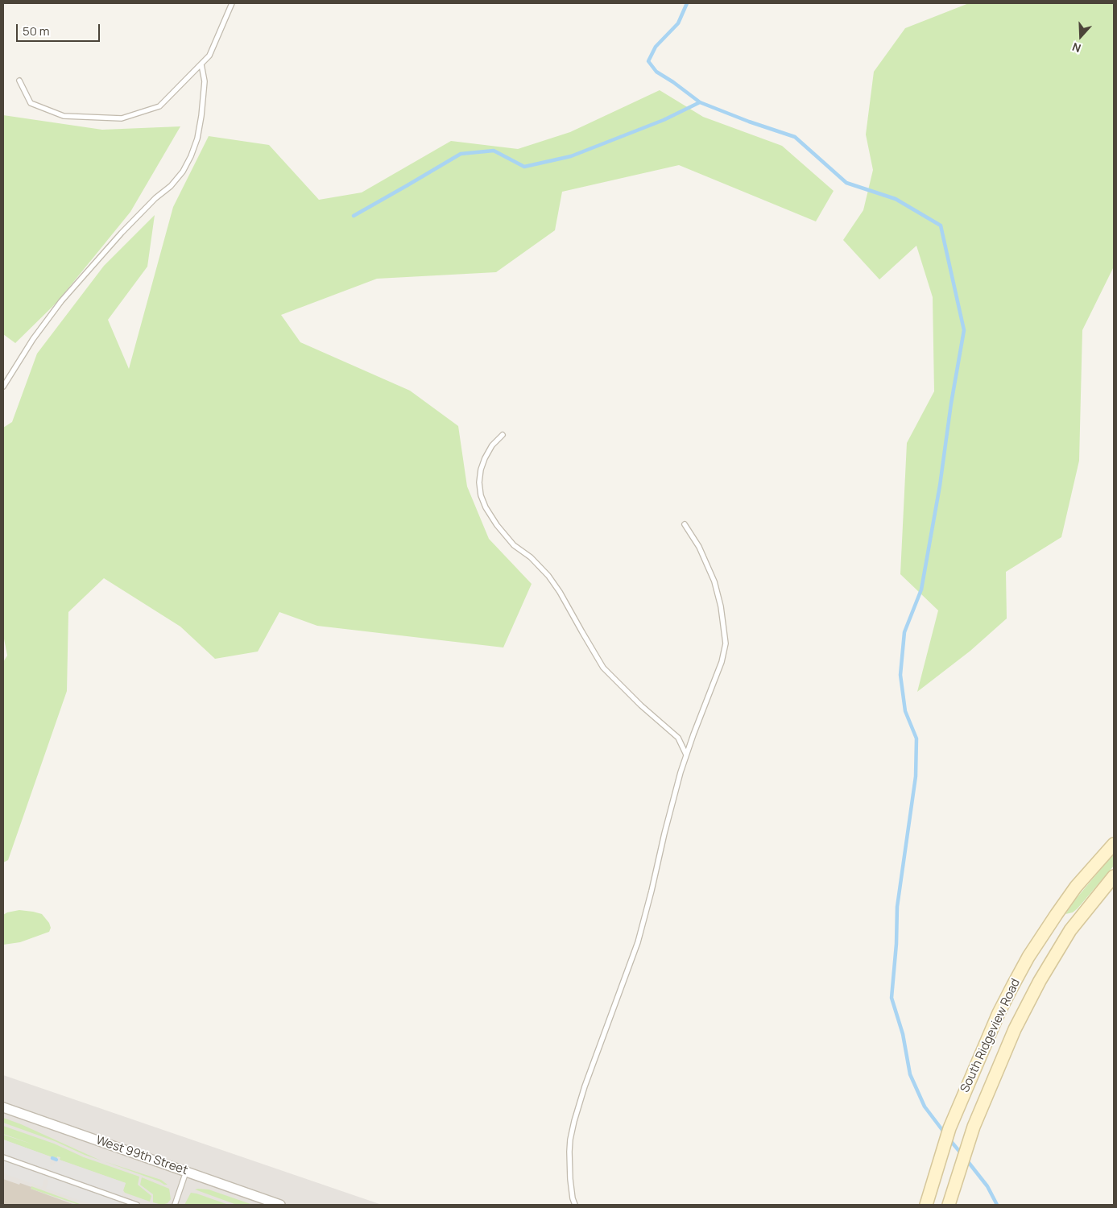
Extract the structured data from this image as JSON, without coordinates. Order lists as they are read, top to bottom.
{
  "streets": {
    "main road": ["South Ridgeview Road"],
    "street": ["West 99th Street"]
  },
  "scale_bar": "50 m",
  "north": "bottom"
}
